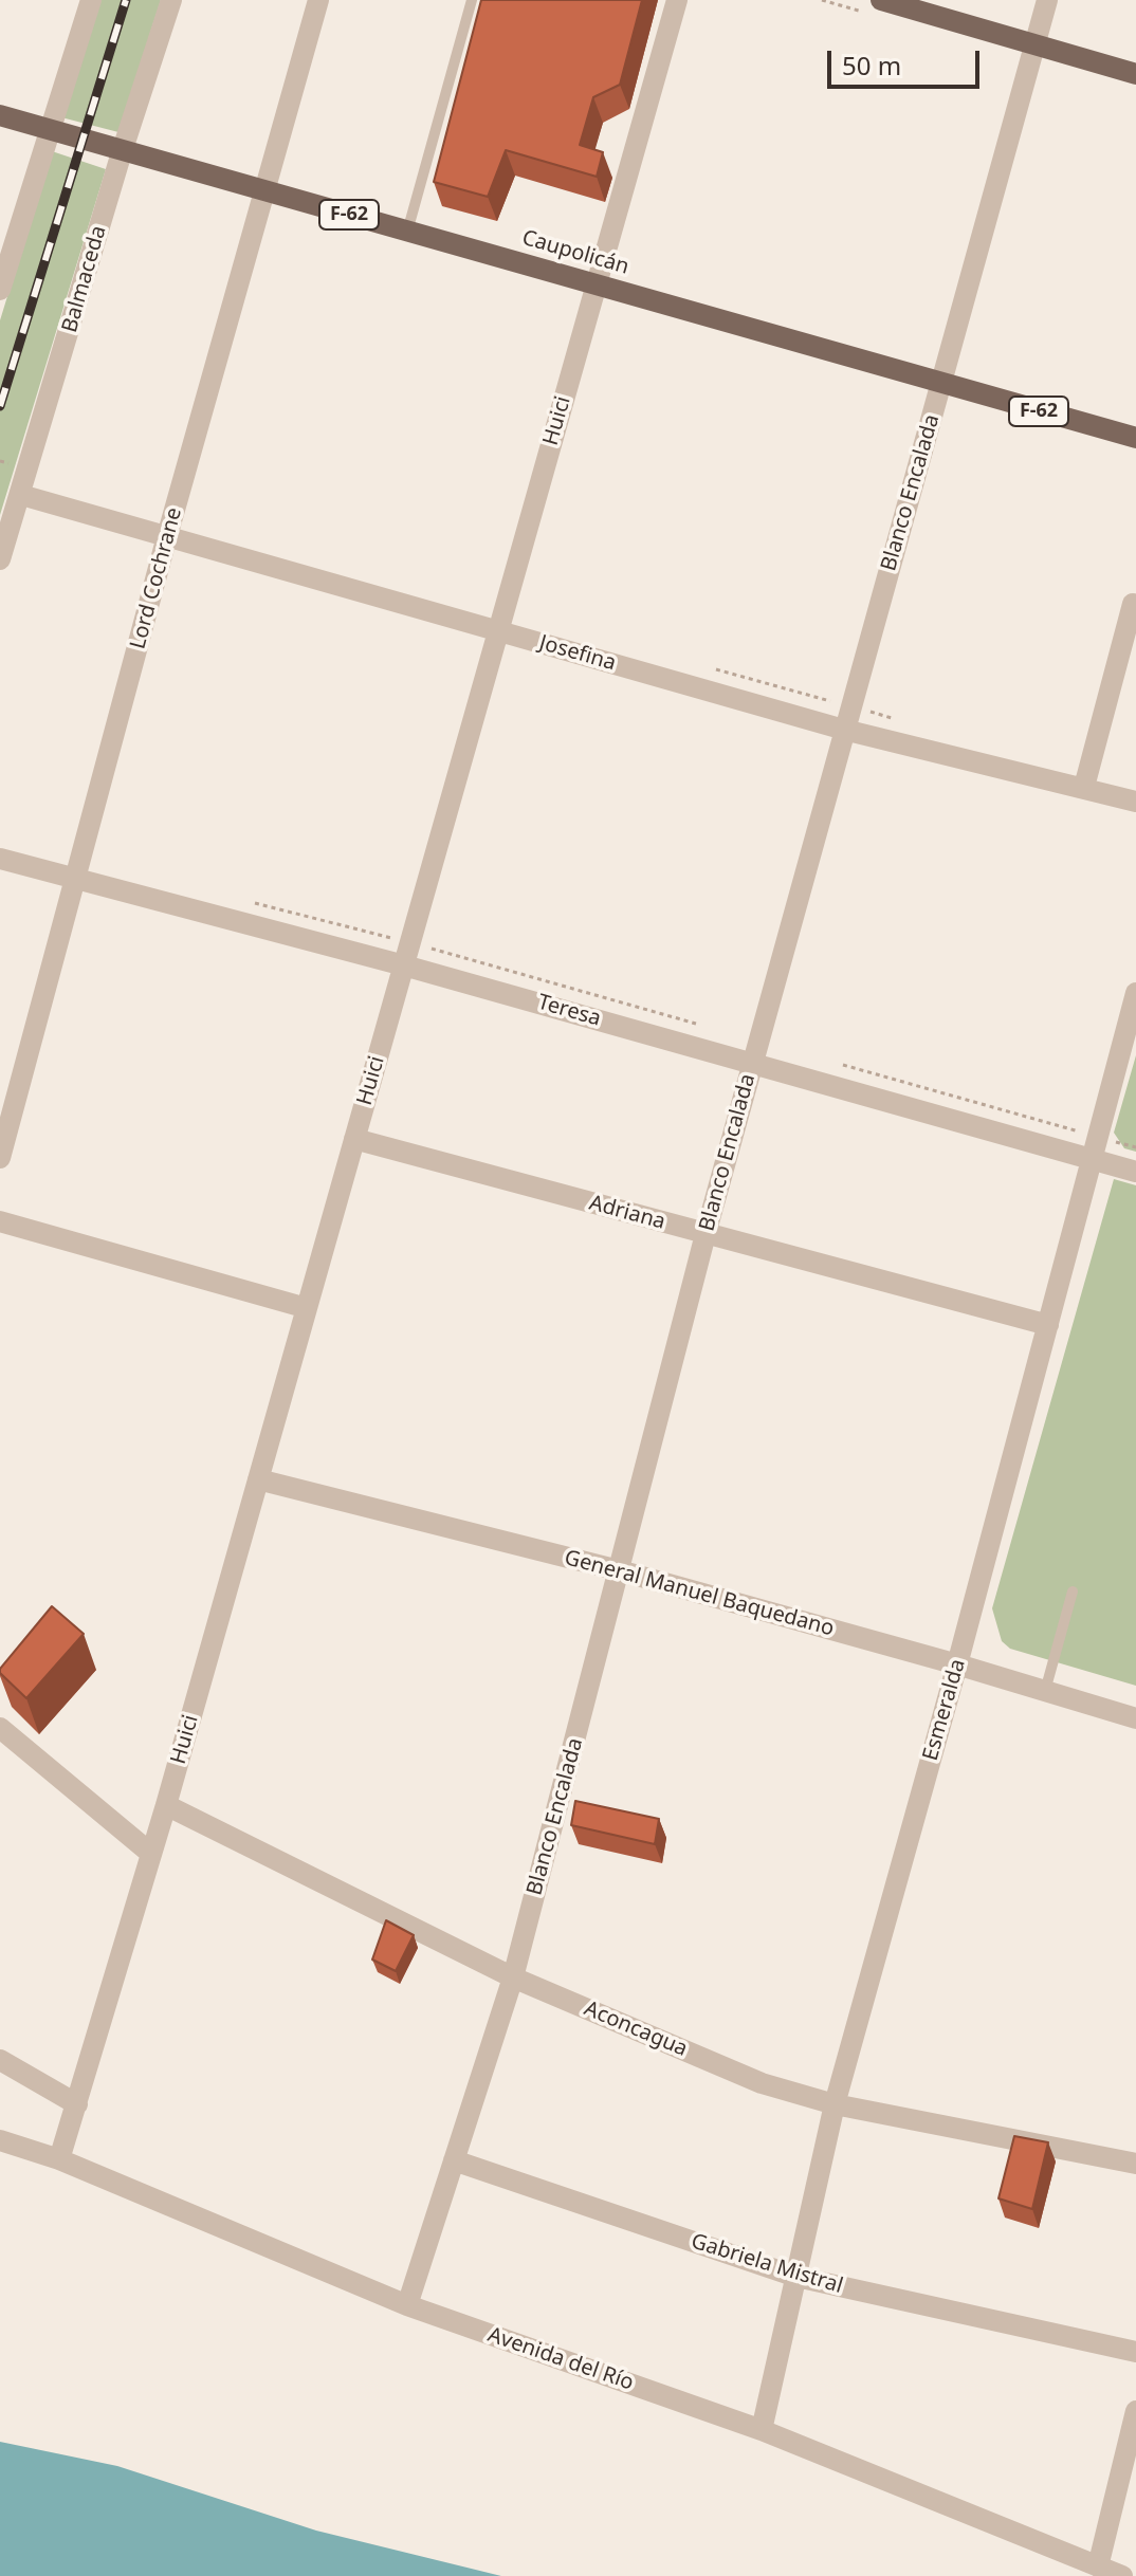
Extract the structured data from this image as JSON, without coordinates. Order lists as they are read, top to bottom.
{
  "streets": {
    "main road": ["F-62", "Caupolicán"],
    "street": [
      "Balmaceda",
      "Huici",
      "Blanco Encalada",
      "Lord Cochrane",
      "Josefina",
      "Teresa",
      "Adriana",
      "General Manuel Baquedano",
      "Esmeralda",
      "Aconcagua",
      "Gabriela Mistral",
      "Avenida del Río"
    ]
  },
  "crossings": [
    ["Caupolicán", "Balmaceda"],
    ["Caupolicán", "Huici"],
    ["Caupolicán", "Blanco Encalada"],
    ["Caupolicán", "Lord Cochrane"],
    ["Balmaceda", "Josefina"],
    ["Huici", "Josefina"],
    ["Huici", "Teresa"],
    ["Huici", "Adriana"],
    ["Huici", "General Manuel Baquedano"],
    ["Huici", "Aconcagua"],
    ["Huici", "Avenida del Río"],
    ["Blanco Encalada", "Josefina"],
    ["Blanco Encalada", "Teresa"],
    ["Blanco Encalada", "Adriana"],
    ["Blanco Encalada", "General Manuel Baquedano"],
    ["Blanco Encalada", "Aconcagua"],
    ["Blanco Encalada", "Gabriela Mistral"],
    ["Blanco Encalada", "Avenida del Río"],
    ["Lord Cochrane", "Josefina"],
    ["Lord Cochrane", "Teresa"],
    ["Teresa", "Esmeralda"],
    ["Adriana", "Esmeralda"],
    ["General Manuel Baquedano", "Esmeralda"],
    ["Esmeralda", "Aconcagua"],
    ["Esmeralda", "Gabriela Mistral"],
    ["Esmeralda", "Avenida del Río"]
  ],
  "scale_bar": "50 m"
}
